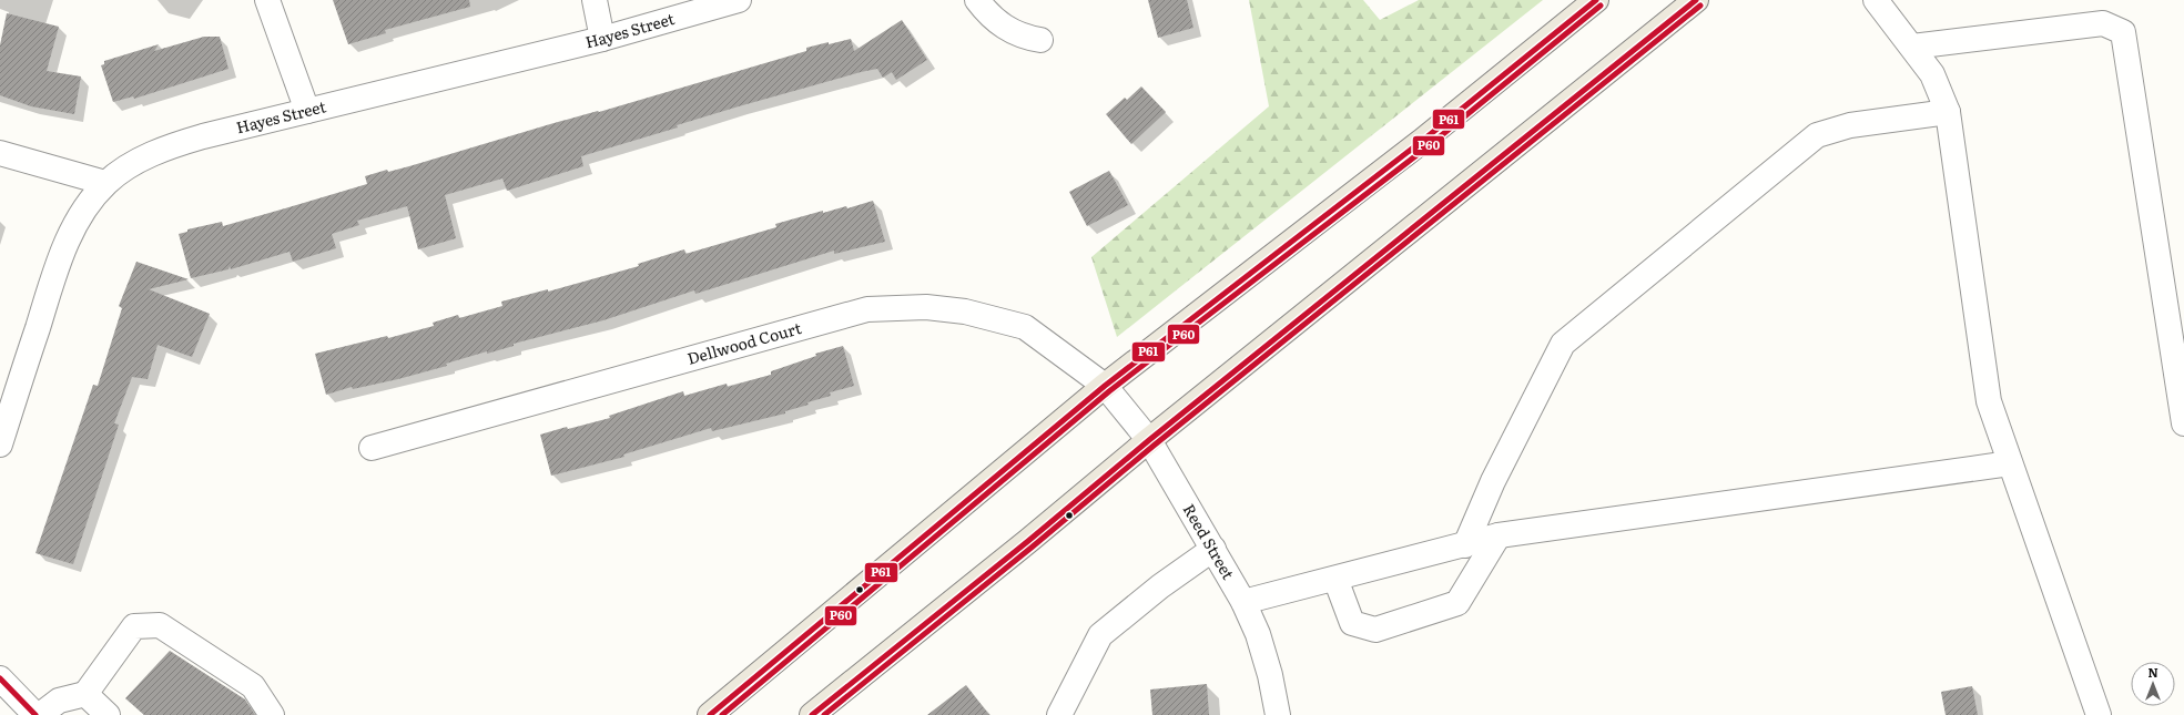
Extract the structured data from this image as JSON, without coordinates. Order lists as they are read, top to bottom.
{
  "streets": {
    "street": ["Hayes Street", "Dellwood Court", "Reed Street"]
  },
  "crossings": [
    ["Dellwood Court", "Reed Street"]
  ],
  "lines": ["transit line P61", "transit line P60"],
  "north": "top"
}
